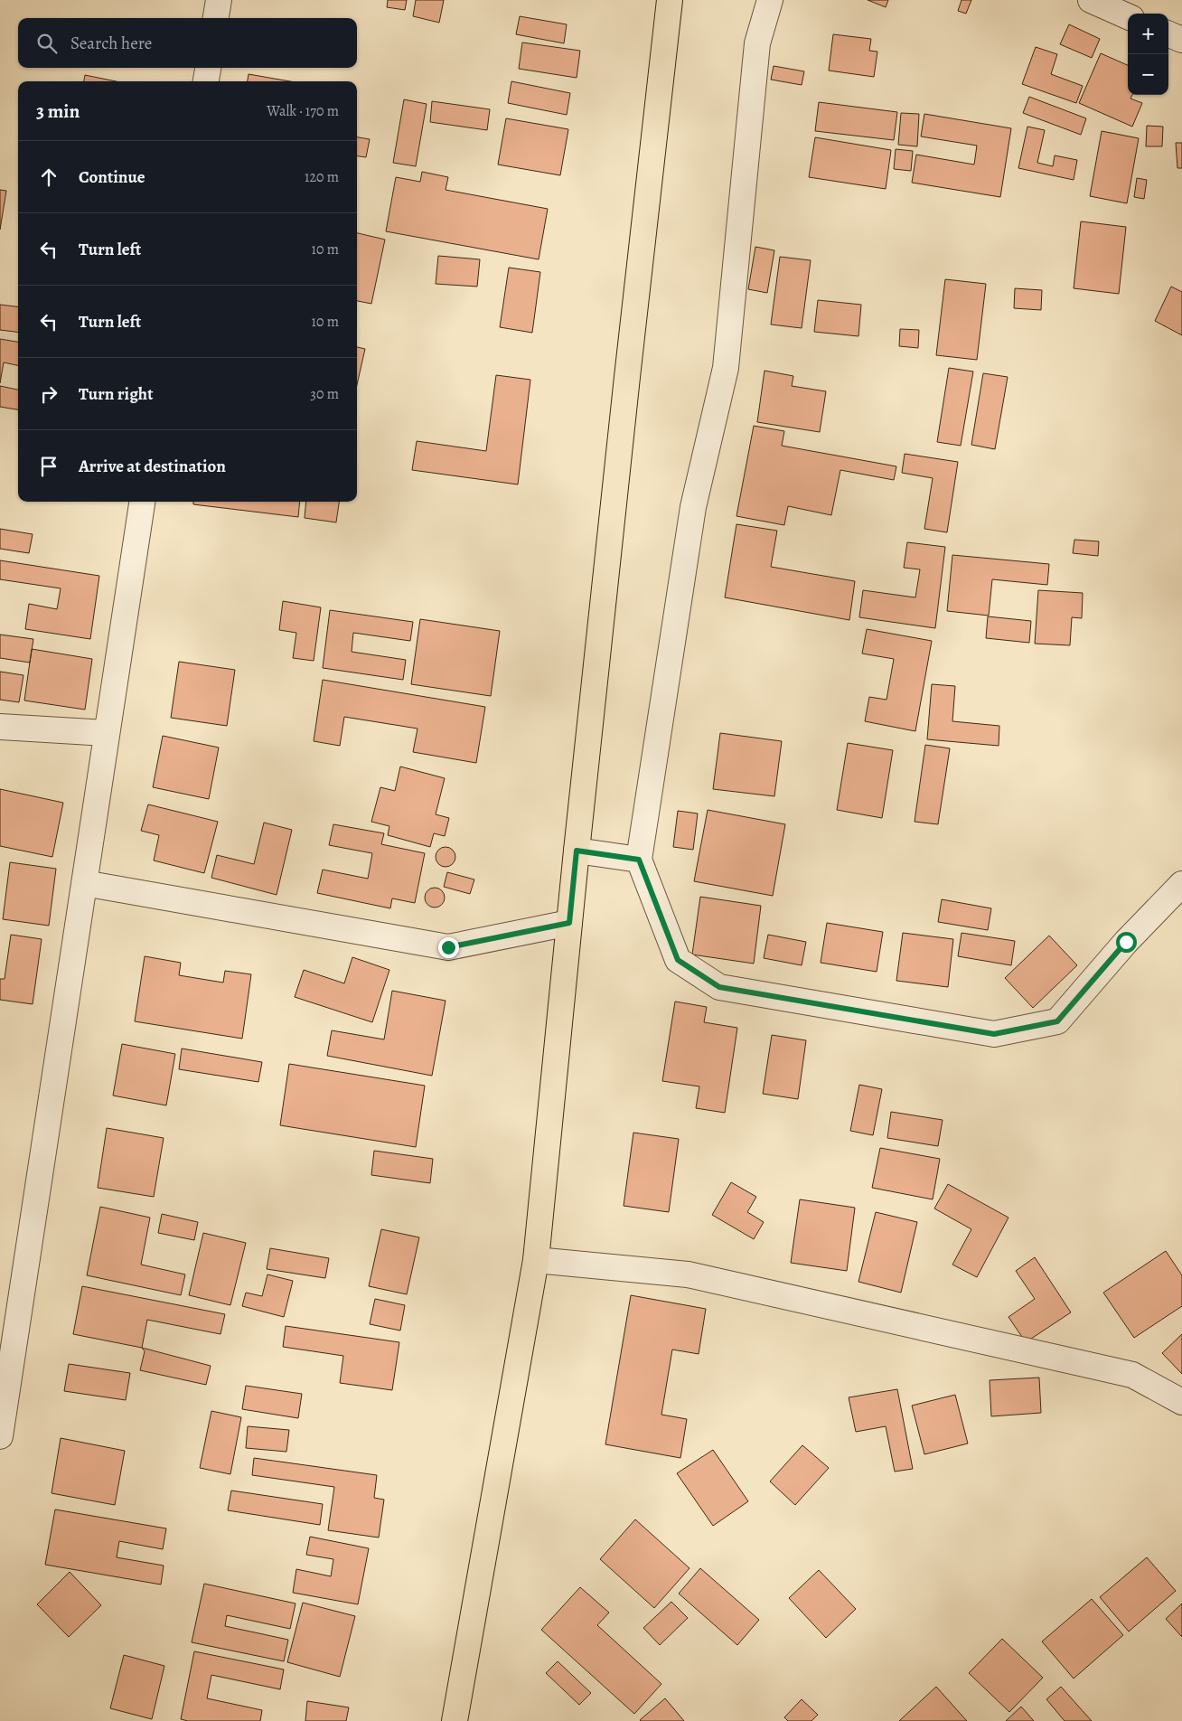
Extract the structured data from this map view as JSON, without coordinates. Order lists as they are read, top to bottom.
{
  "page": {
    "map_buttons": ["+", "−"],
    "search": "Search here",
    "heading": ["3 min", "Walk · 170 m"],
    "list": [
      ["Continue", "120 m"],
      ["Turn left", "10 m"],
      ["Turn left", "10 m"],
      ["Turn right", "30 m"],
      "Arrive at destination"
    ]
  }
}
